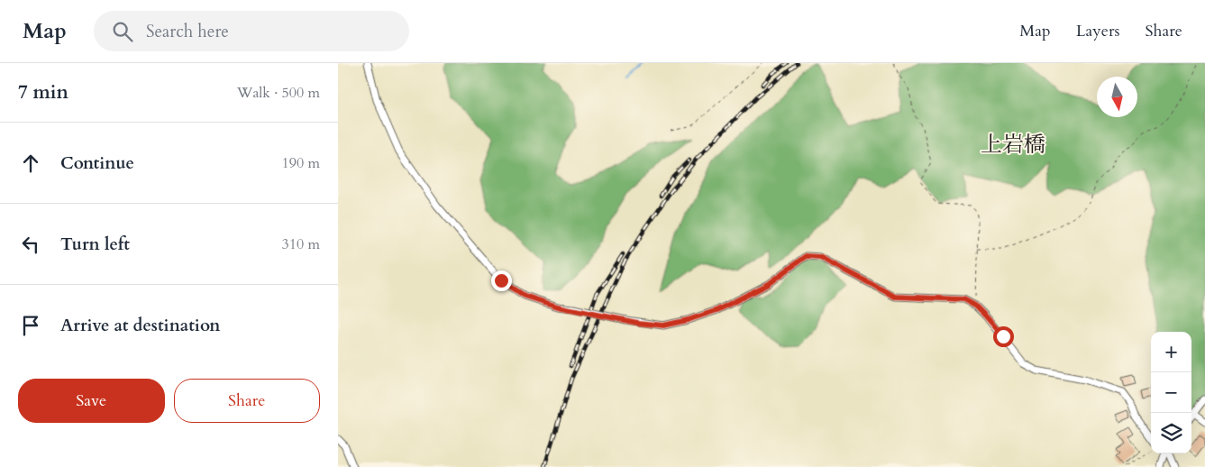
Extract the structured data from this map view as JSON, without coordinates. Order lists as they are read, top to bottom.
{
  "districts": ["上岩橋"],
  "north": "bottom",
  "page": {
    "header": "Map",
    "search": "Search here",
    "nav": ["Map", "Layers", "Share"],
    "heading": ["7 min", "Walk · 500 m"],
    "list": [
      ["Continue", "190 m"],
      ["Turn left", "310 m"],
      "Arrive at destination"
    ],
    "map_buttons": ["+", "−"],
    "buttons": ["Save", "Share"]
  }
}
